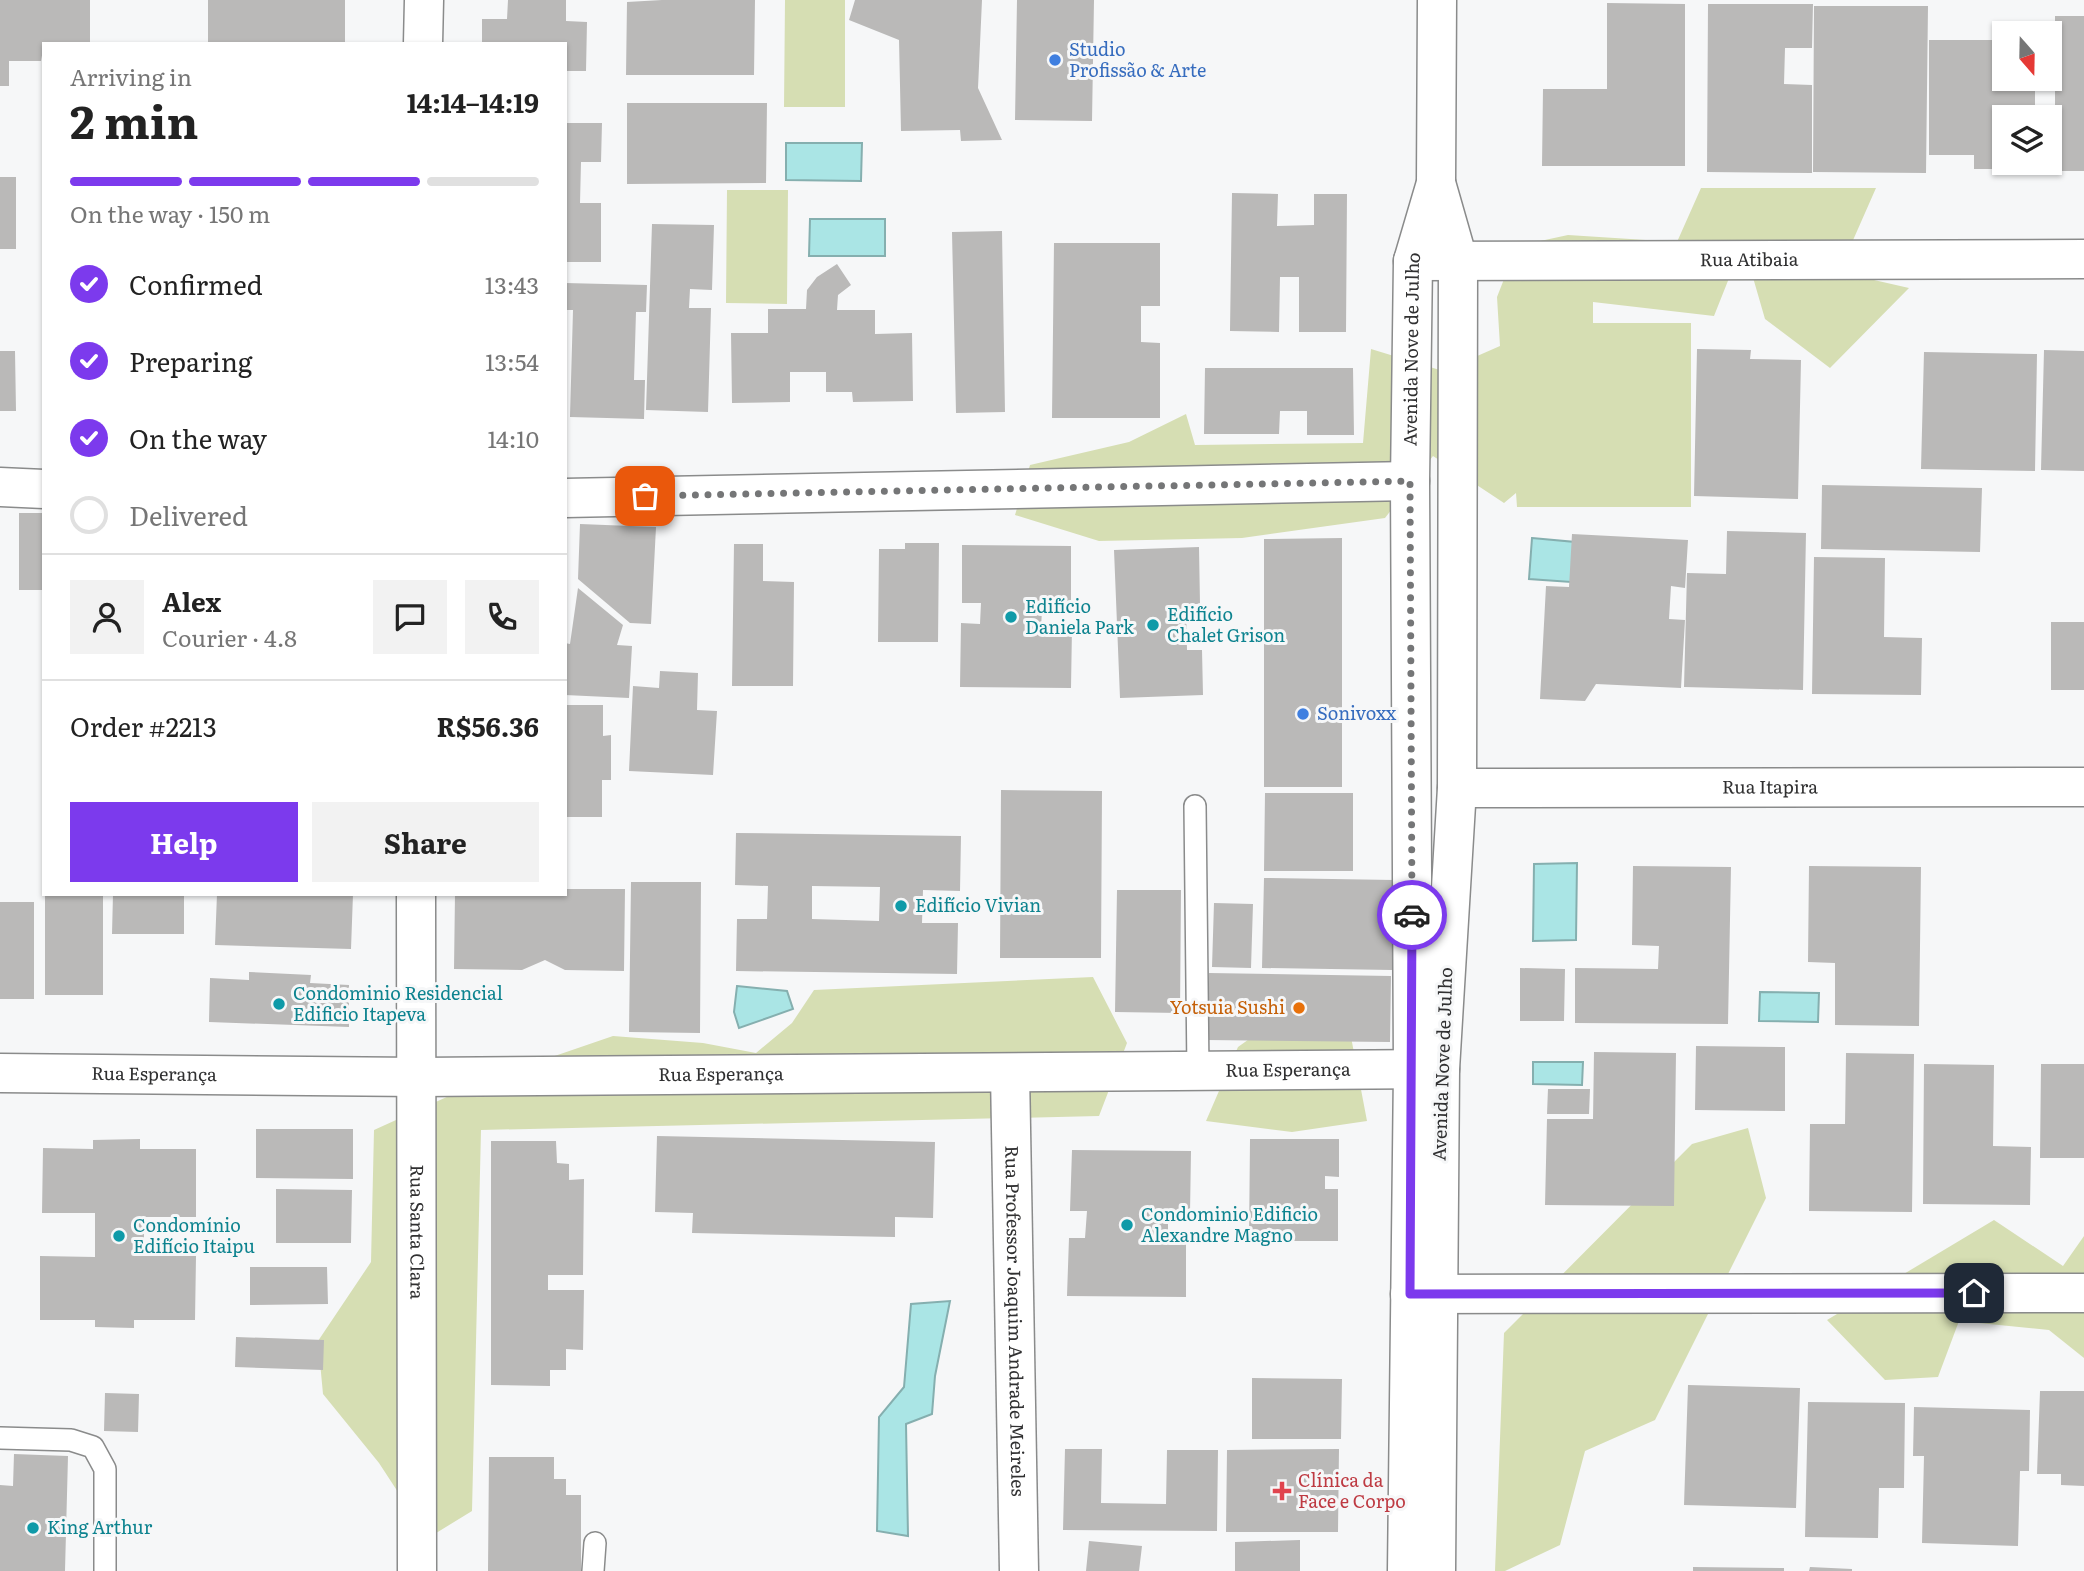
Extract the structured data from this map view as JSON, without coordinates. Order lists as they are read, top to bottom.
{
  "streets": {
    "street": [
      "Rua Atibaia",
      "Avenida Nove de Julho",
      "Rua Itapira",
      "Rua Esperança",
      "Rua Santa Clara",
      "Rua Professor Joaquim Andrade Meireles"
    ]
  },
  "crossings": [
    ["Rua Atibaia", "Avenida Nove de Julho"],
    ["Avenida Nove de Julho", "Rua Itapira"],
    ["Avenida Nove de Julho", "Rua Esperança"],
    ["Rua Esperança", "Rua Santa Clara"],
    ["Rua Esperança", "Rua Professor Joaquim Andrade Meireles"]
  ],
  "places": {
    "other": [
      "Studio Profissão & Arte",
      "Edifício Daniela Park",
      "Edifício Chalet Grison",
      "Sonivoxx",
      "Edifício Vivian",
      "Condominio Residencial Edificio Itapeva",
      "Yotsuia Sushi",
      "Condominio Edificio Alexandre Magno",
      "Condomínio Edifício Itaipu",
      "King Arthur"
    ],
    "health": ["Clínica da Face e Corpo"]
  },
  "north": "bottom",
  "page": {
    "heading": ["2 min", "Arriving in", "14:14–14:19"],
    "panel": [
      "Alex",
      "Courier · 4.8",
      "Order #2213",
      "R$56.36"
    ],
    "bar": "On the way · 150 m",
    "list": [
      ["Confirmed", "13:43"],
      ["Preparing", "13:54"],
      ["On the way", "14:10"],
      "Delivered"
    ],
    "buttons": ["Help", "Share"]
  }
}
